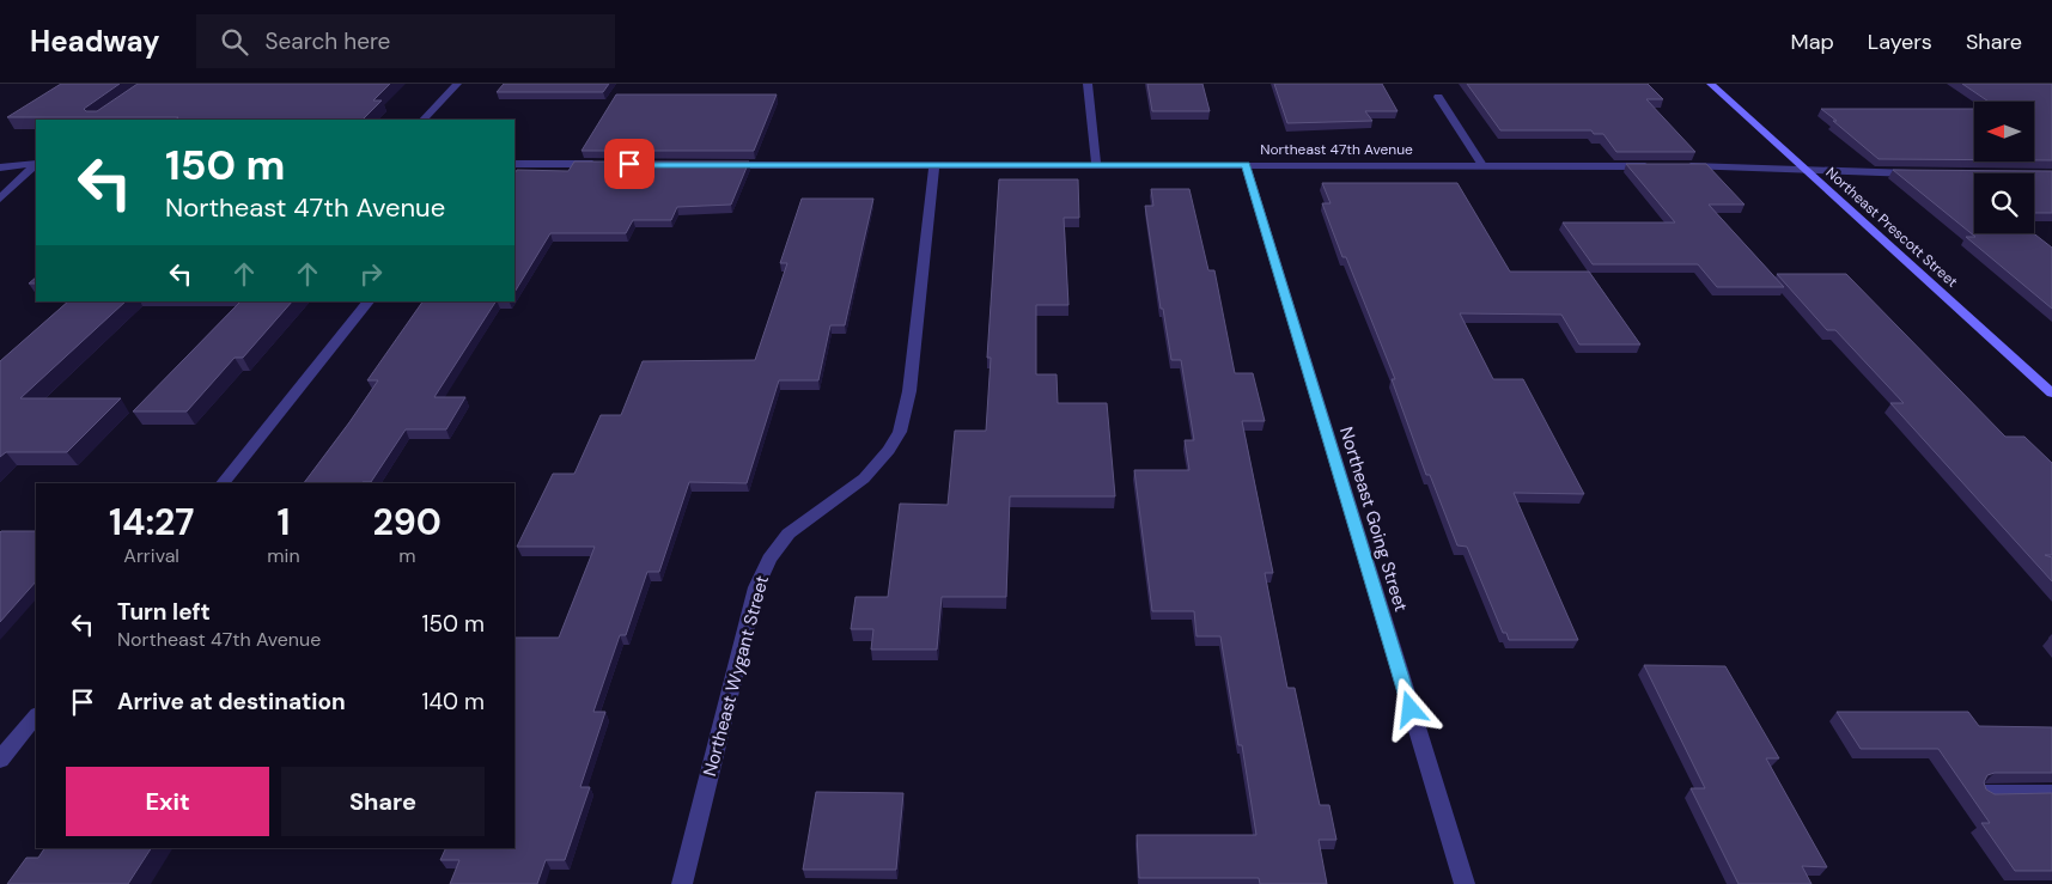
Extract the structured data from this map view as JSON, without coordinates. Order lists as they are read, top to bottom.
{
  "streets": {
    "street": [
      "Northeast 47th Avenue",
      "Northeast Prescott Street",
      "Northeast Going Street",
      "Northeast Wygant Street"
    ]
  },
  "crossings": [
    ["Northeast 47th Avenue", "Northeast Going Street"],
    ["Northeast 47th Avenue", "Northeast Wygant Street"]
  ],
  "north": "left",
  "page": {
    "header": "Headway",
    "search": "Search here",
    "nav": ["Map", "Layers", "Share"],
    "turn": ["150 m", "Northeast 47th Avenue"],
    "eta": [
      "14:27",
      "Arrival",
      "1",
      "min",
      "290",
      "m"
    ],
    "list": [
      {
        "name": "Turn left",
        "note": "Northeast 47th Avenue",
        "value": "150 m"
      },
      {
        "name": "Arrive at destination",
        "value": "140 m"
      }
    ],
    "buttons": ["Exit", "Share"]
  }
}
